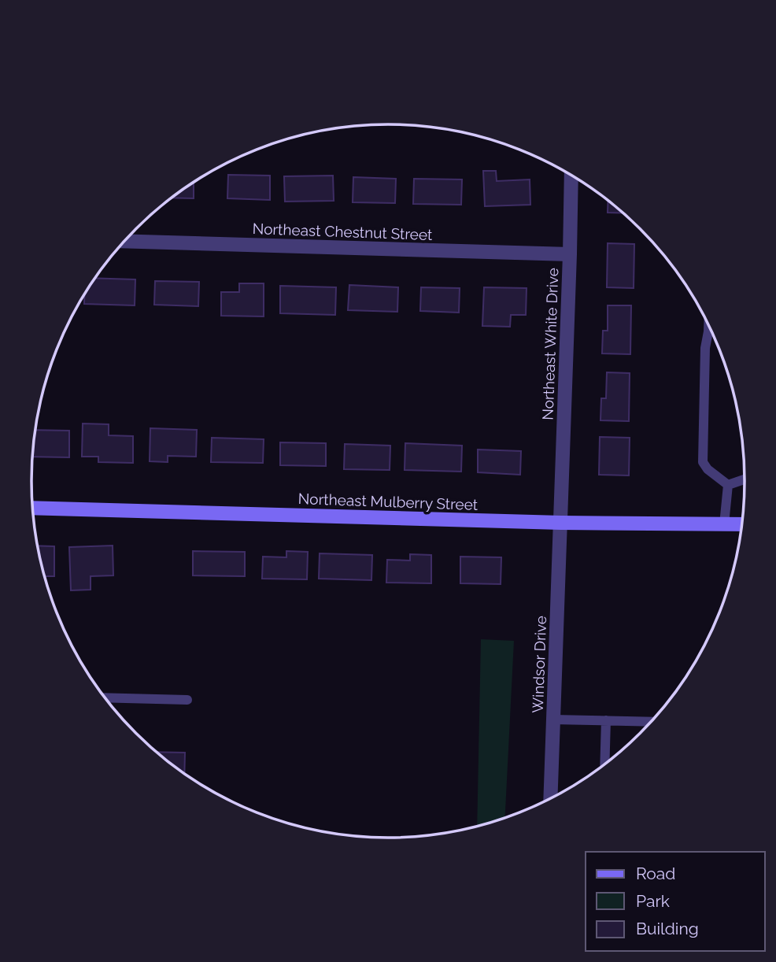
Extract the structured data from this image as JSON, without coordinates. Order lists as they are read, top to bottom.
{
  "streets": {
    "street": [
      "Northeast Chestnut Street",
      "Northeast White Drive",
      "Northeast Mulberry Street",
      "Windsor Drive"
    ]
  },
  "crossings": [
    ["Northeast Chestnut Street", "Northeast White Drive"],
    ["Northeast White Drive", "Northeast Mulberry Street"],
    ["Northeast White Drive", "Windsor Drive"],
    ["Northeast Mulberry Street", "Windsor Drive"]
  ],
  "legend": ["Road", "Park", "Building"]
}
